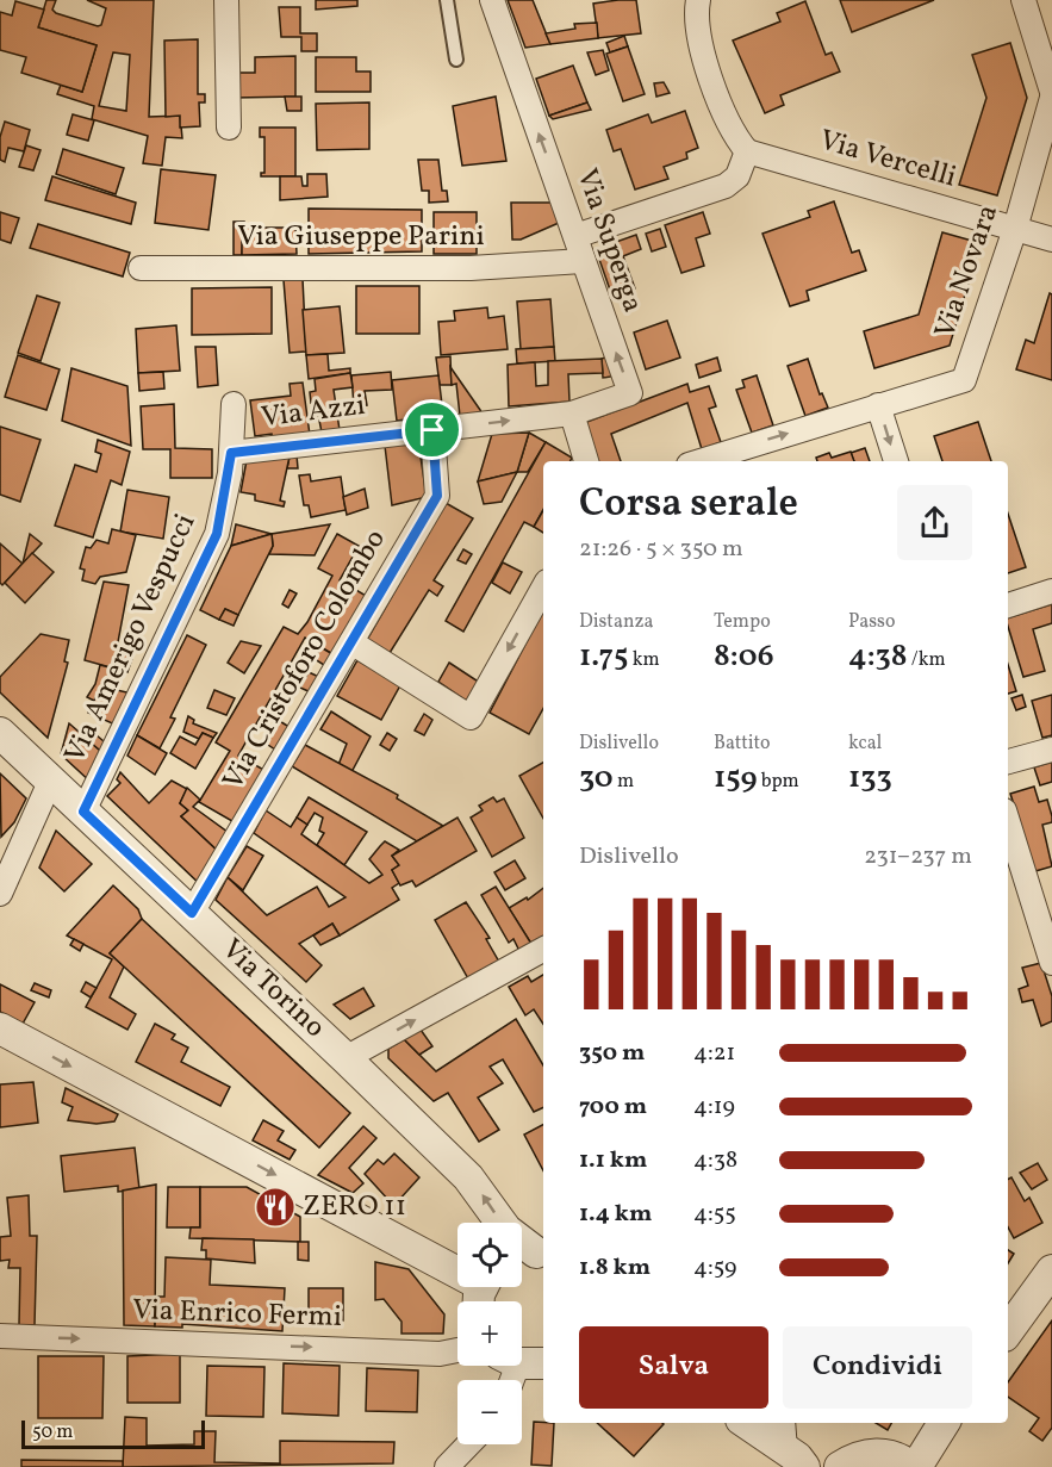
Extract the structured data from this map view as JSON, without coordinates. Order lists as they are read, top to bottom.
{
  "streets": {
    "street": [
      "Via Vercelli",
      "Via Giuseppe Parini",
      "Via Superga",
      "Via Novara",
      "Via Azzi",
      "Via Amerigo Vespucci",
      "Via Cristoforo Colombo",
      "Via Torino",
      "Via Enrico Fermi"
    ]
  },
  "crossings": [
    ["Via Vercelli", "Via Novara"],
    ["Via Giuseppe Parini", "Via Superga"],
    ["Via Superga", "Via Azzi"],
    ["Via Azzi", "Via Amerigo Vespucci"],
    ["Via Azzi", "Via Cristoforo Colombo"],
    ["Via Amerigo Vespucci", "Via Torino"],
    ["Via Cristoforo Colombo", "Via Torino"]
  ],
  "one_way": ["Via Azzi", "Via Enrico Fermi"],
  "places": {
    "restaurant": ["ZERO 11"]
  },
  "scale_bar": "50 m",
  "page": {
    "heading": ["Corsa serale", "21:26 · 5 × 350 m"],
    "stats": [
      ["Distanza", "1.75 km"],
      ["Tempo", "8:06"],
      ["Passo", "4:38 /km"],
      ["Dislivello", "30 m"],
      ["Battito", "159 bpm"],
      ["kcal", "133"]
    ],
    "chart": ["Dislivello", "231–237 m"],
    "list": [
      {
        "name": "350 m",
        "note": "4:21"
      },
      {
        "name": "700 m",
        "note": "4:19"
      },
      {
        "name": "1.1 km",
        "note": "4:38"
      },
      {
        "name": "1.4 km",
        "note": "4:55"
      },
      {
        "name": "1.8 km",
        "note": "4:59"
      }
    ],
    "map_buttons": ["+", "−"],
    "buttons": ["Salva", "Condividi"],
    "scale": "50 m"
  }
}
